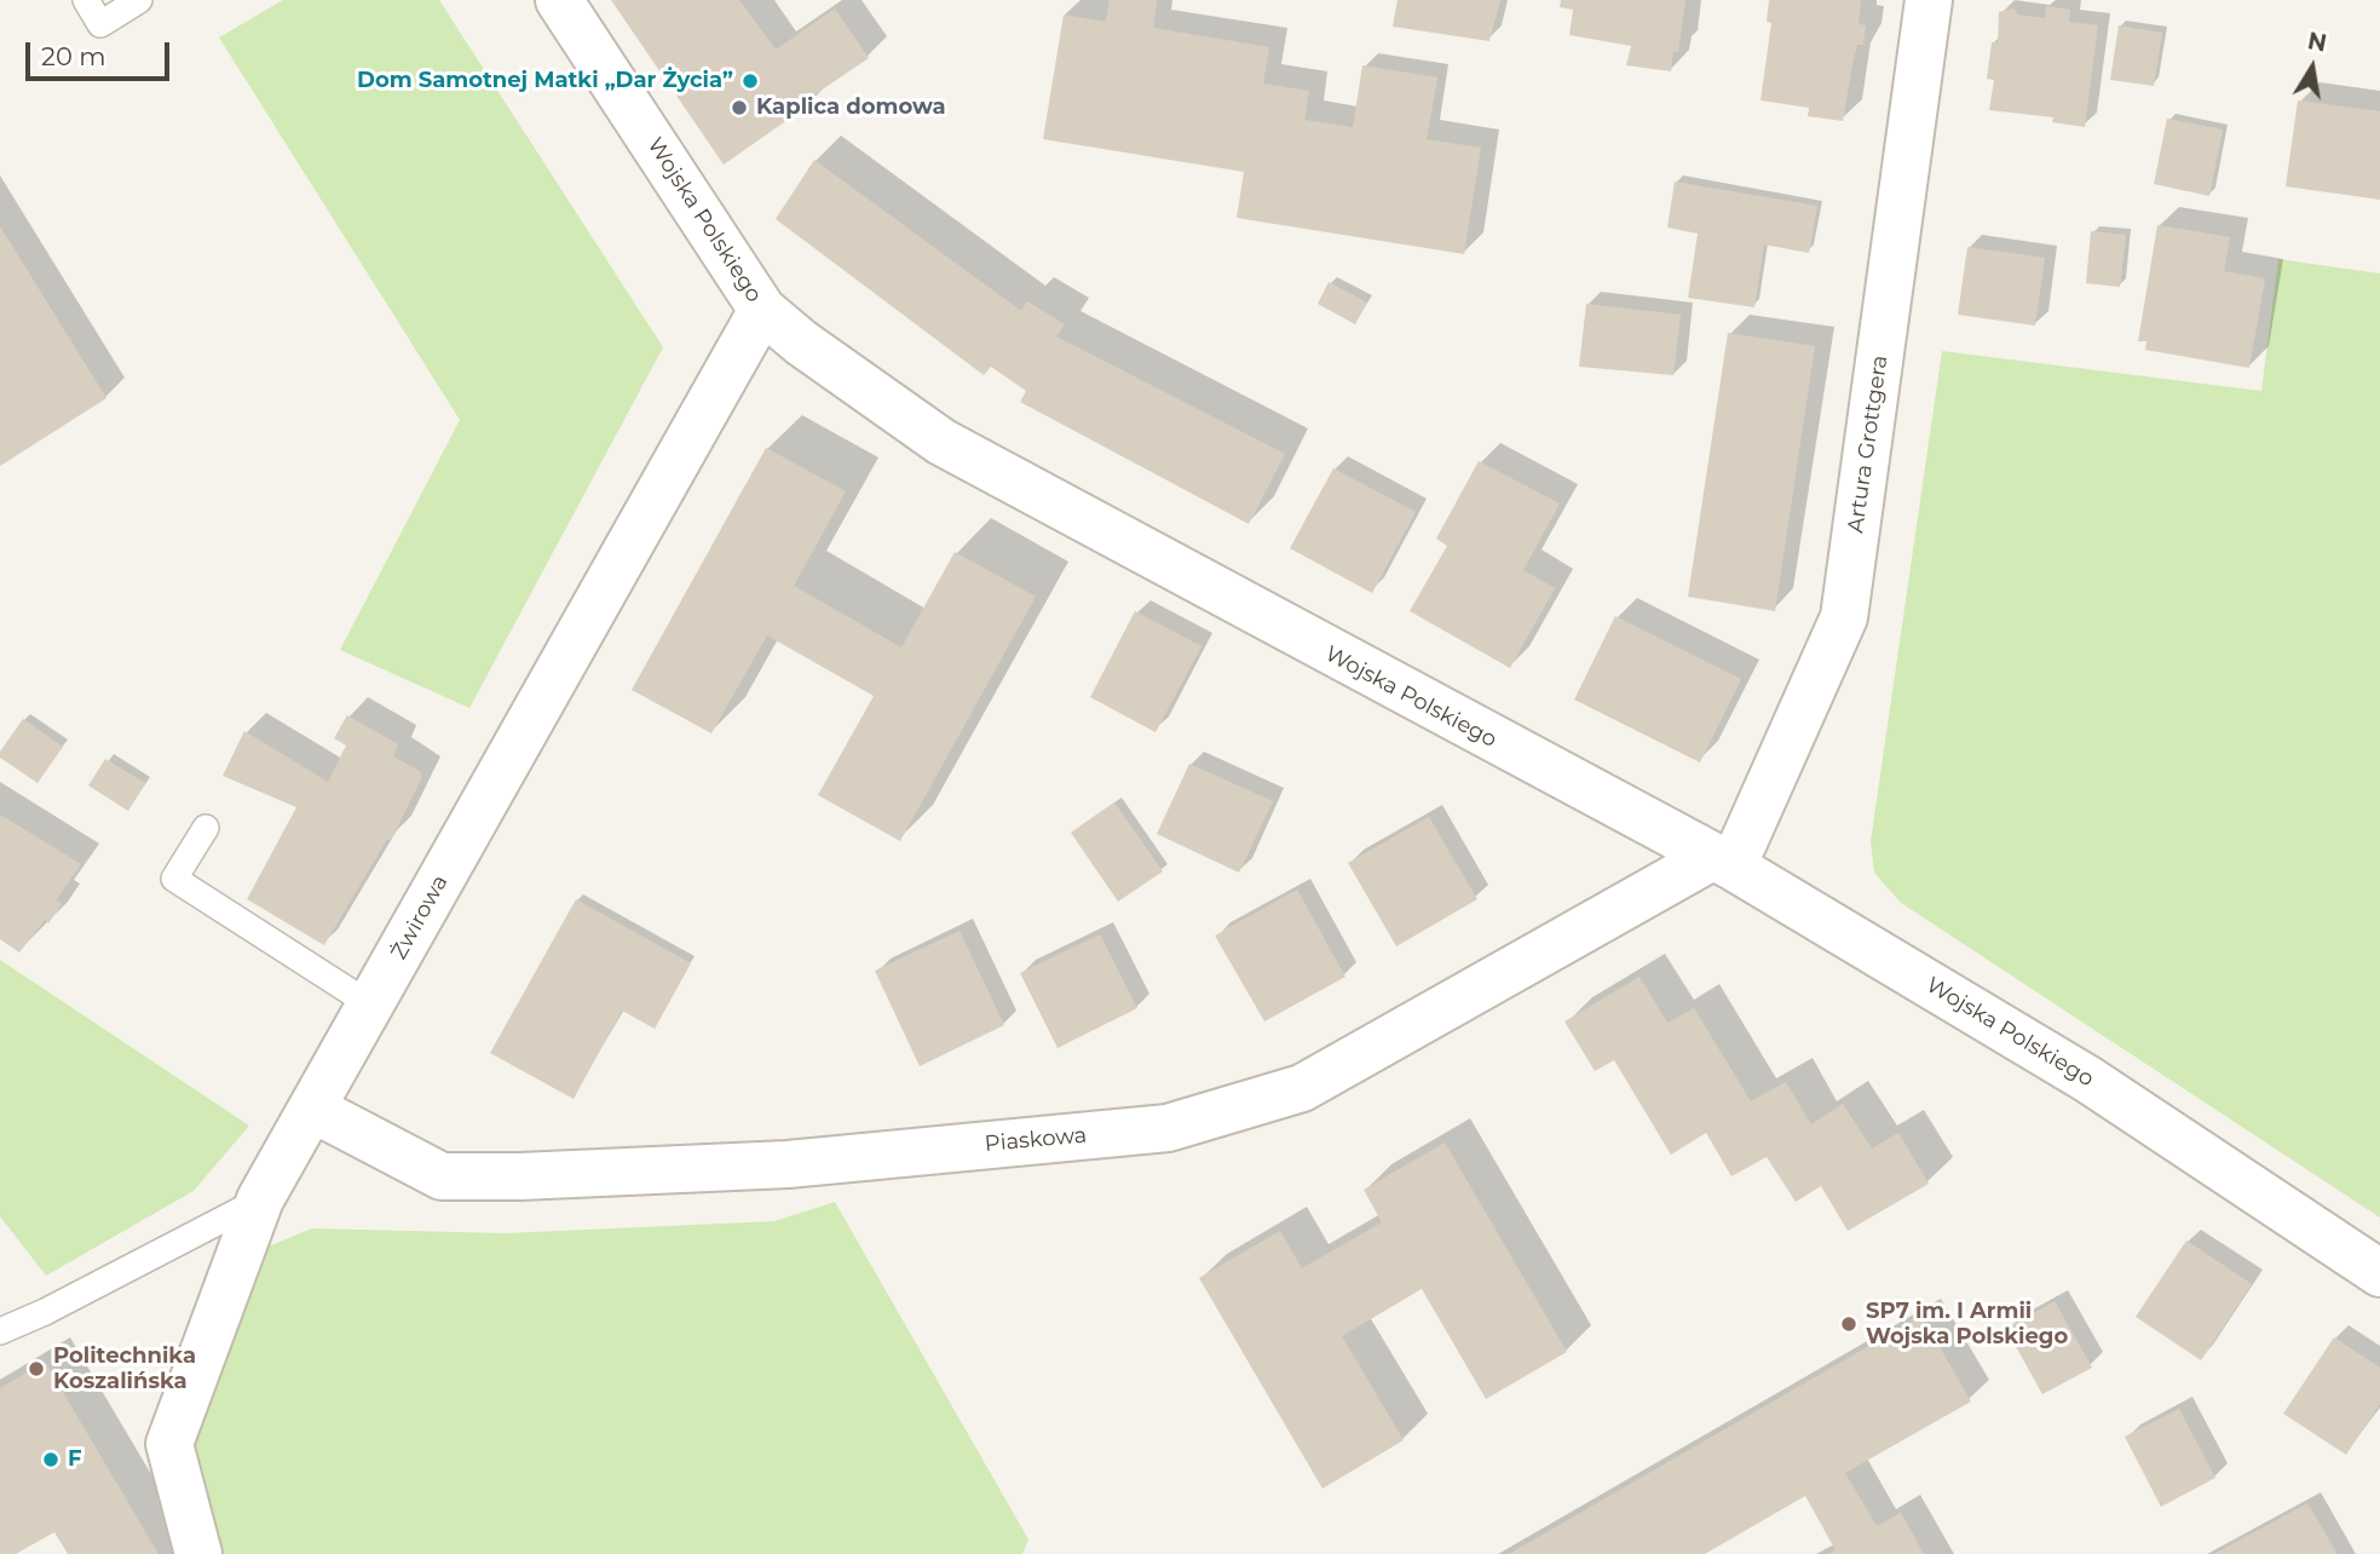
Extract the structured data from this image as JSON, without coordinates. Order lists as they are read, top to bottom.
{
  "streets": {
    "street": [
      "Wojska Polskiego",
      "Artura Grottgera",
      "Żwirowa",
      "Piaskowa"
    ]
  },
  "crossings": [
    ["Wojska Polskiego", "Artura Grottgera"],
    ["Wojska Polskiego", "Żwirowa"],
    ["Wojska Polskiego", "Piaskowa"],
    ["Artura Grottgera", "Piaskowa"],
    ["Żwirowa", "Piaskowa"]
  ],
  "places": [
    "Dom Samotnej Matki „Dar Życia”",
    "Kaplica domowa",
    "SP7 im. I Armii Wojska Polskiego",
    "Politechnika Koszalińska",
    "F"
  ],
  "scale_bar": "20 m",
  "north": "top"
}
